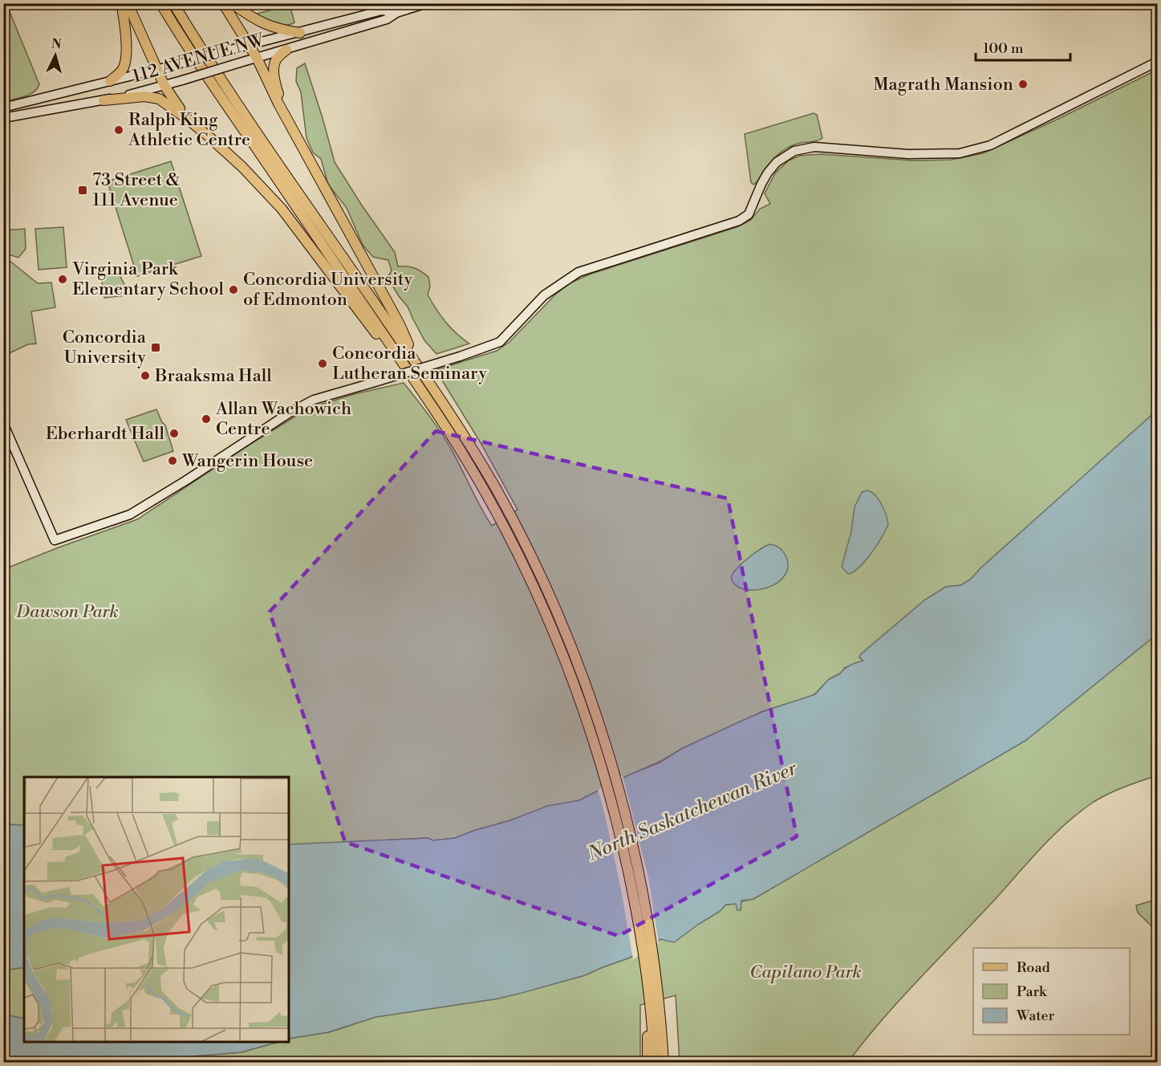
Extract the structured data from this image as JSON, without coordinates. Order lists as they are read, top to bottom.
{
  "streets": {
    "street": ["112 AVENUE NW"]
  },
  "water": ["North Saskatchewan River"],
  "parks": ["Dawson Park", "Capilano Park"],
  "places": {
    "other": [
      "Magrath Mansion",
      "Ralph King Athletic Centre",
      "Virginia Park Elementary School",
      "Concordia University of Edmonton",
      "Concordia Lutheran Seminary",
      "Braaksma Hall",
      "Allan Wachowich Centre",
      "Eberhardt Hall",
      "Wangerin House"
    ],
    "transit": ["73 Street & 111 Avenue", "Concordia University"]
  },
  "legend": ["Road", "Park", "Water"],
  "scale_bar": "100 m",
  "north": "top"
}
